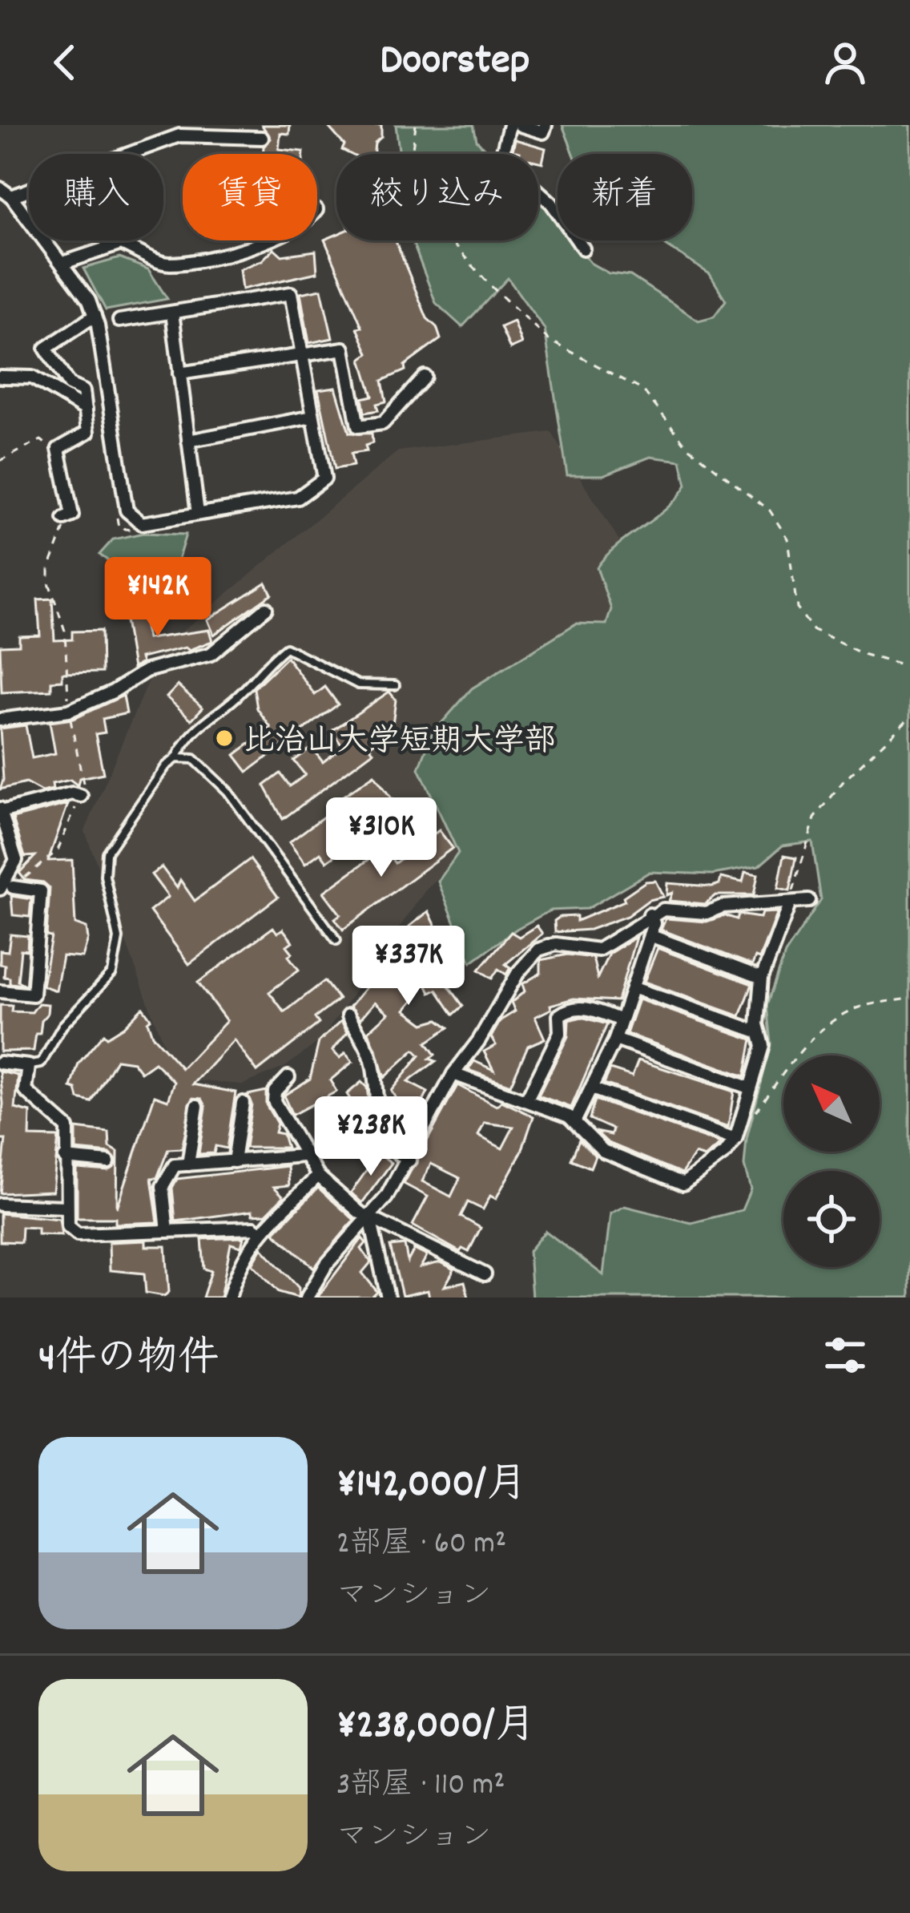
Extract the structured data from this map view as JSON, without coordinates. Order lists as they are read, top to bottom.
{
  "places": ["比治山大学短期大学部"],
  "north": "top left",
  "page": {
    "header": "Doorstep",
    "chip": [
      "購入",
      "賃貸",
      "絞り込み",
      "新着"
    ],
    "price": [
      "¥142K",
      "¥310K",
      "¥337K",
      "¥238K"
    ],
    "heading": "4件の物件",
    "list": [
      {
        "name": "¥142,000/月",
        "note": "2部屋 · 60 m² · マンション"
      },
      {
        "name": "¥238,000/月",
        "note": "3部屋 · 110 m² · マンション"
      }
    ]
  }
}
